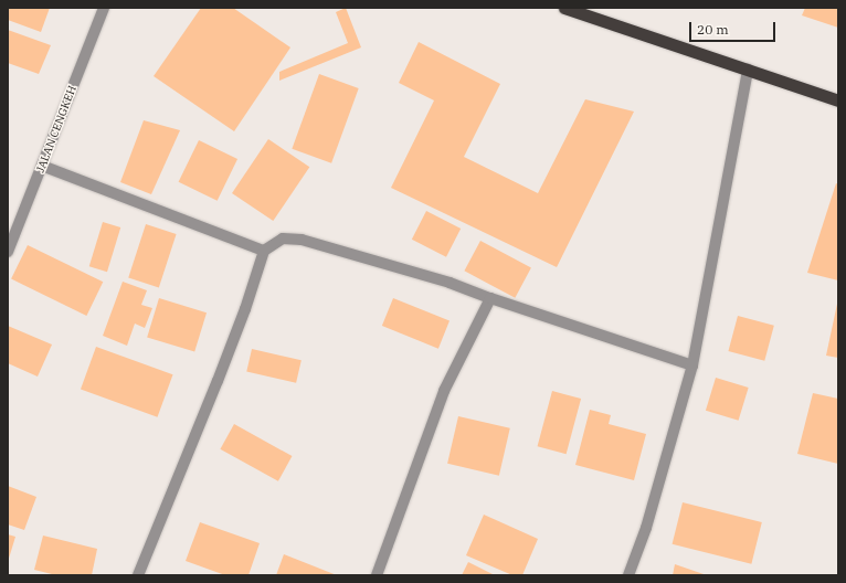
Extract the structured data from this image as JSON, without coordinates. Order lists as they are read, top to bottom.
{
  "streets": {
    "street": ["JALAN CENGKEH"]
  },
  "scale_bar": "20 m"
}
